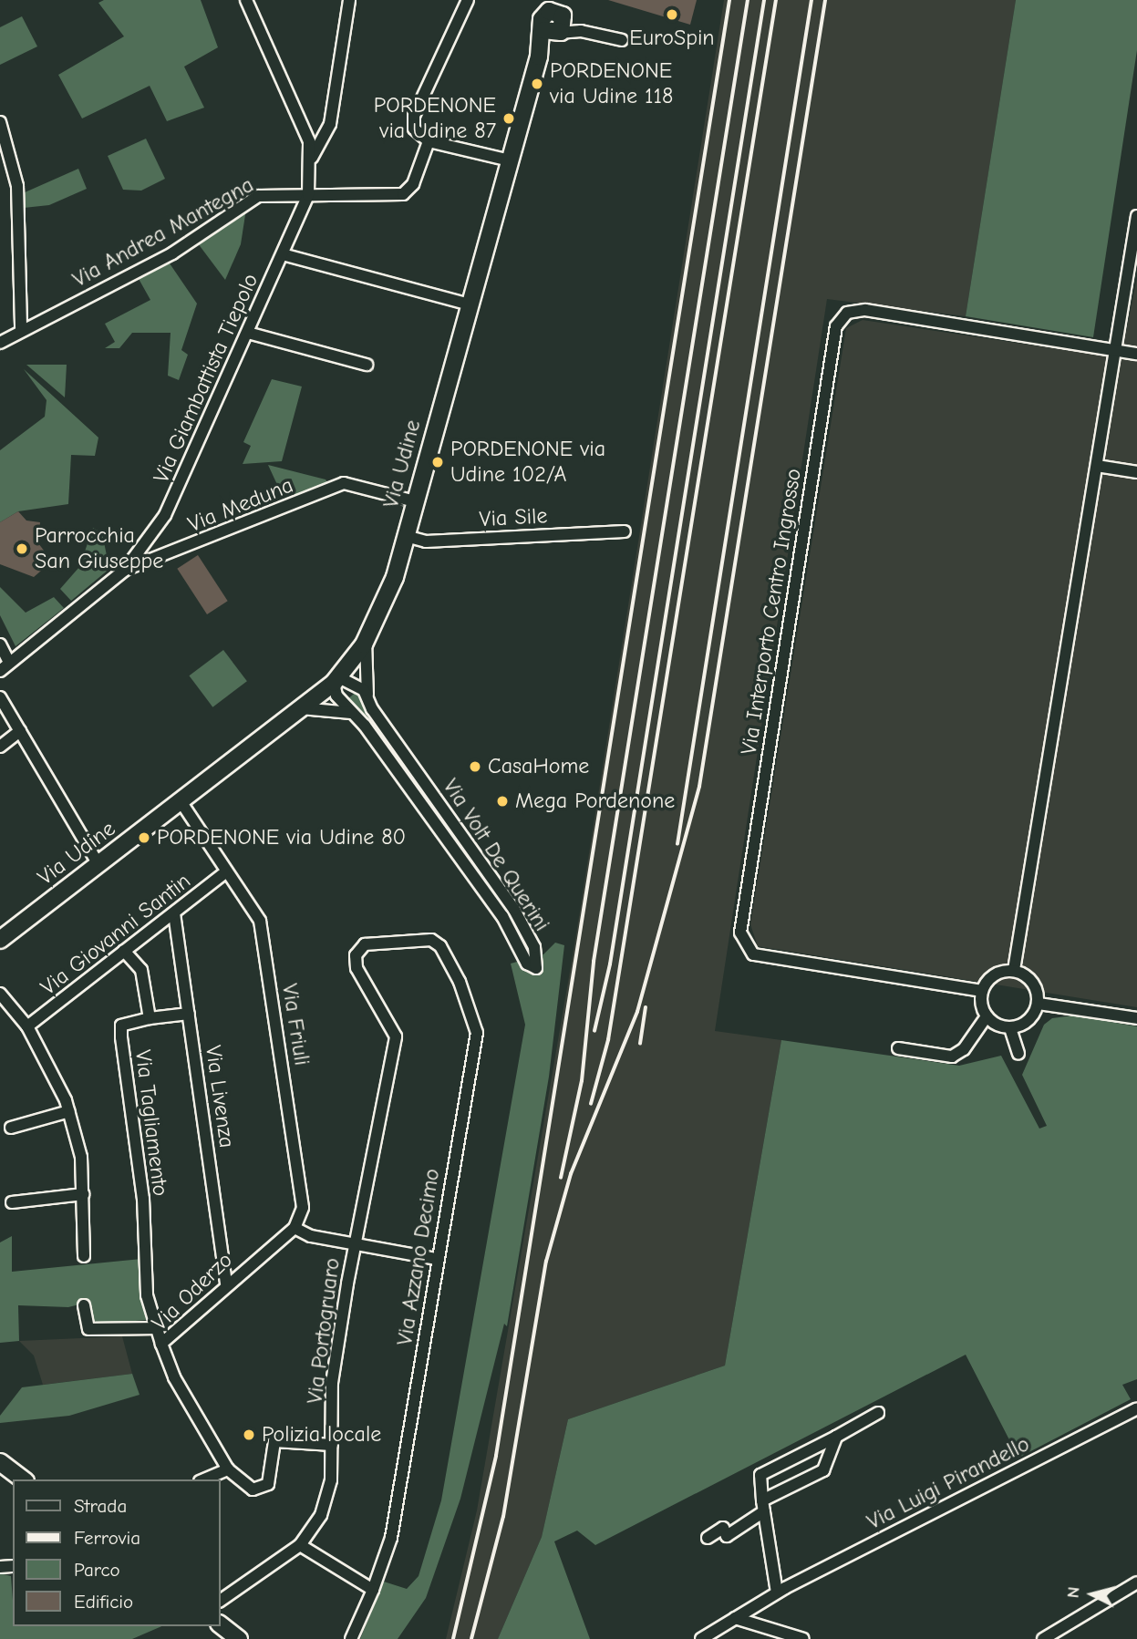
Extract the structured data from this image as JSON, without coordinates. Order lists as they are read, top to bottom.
{
  "streets": {
    "main road": ["Via Udine"],
    "street": [
      "Via Andrea Mantegna",
      "Via Giambattista Tiepolo",
      "Via Meduna",
      "Via Sile",
      "Via Interporto Centro Ingrosso",
      "Via Volt De Querini",
      "Via Giovanni Santin",
      "Via Friuli",
      "Via Livenza",
      "Via Tagliamento",
      "Via Azzano Decimo",
      "Via Oderzo",
      "Via Portogruaro",
      "Via Luigi Pirandello"
    ]
  },
  "crossings": [
    ["Via Andrea Mantegna", "Via Giambattista Tiepolo"],
    ["Via Giambattista Tiepolo", "Via Meduna"],
    ["Via Udine", "Via Meduna"],
    ["Via Udine", "Via Sile"],
    ["Via Udine", "Via Volt De Querini"],
    ["Via Udine", "Via Friuli"],
    ["Via Giovanni Santin", "Via Friuli"],
    ["Via Giovanni Santin", "Via Livenza"],
    ["Via Giovanni Santin", "Via Tagliamento"],
    ["Via Friuli", "Via Oderzo"],
    ["Via Friuli", "Via Portogruaro"],
    ["Via Livenza", "Via Oderzo"],
    ["Via Tagliamento", "Via Oderzo"],
    ["Via Azzano Decimo", "Via Portogruaro"],
    ["Via Oderzo", "Via Portogruaro"]
  ],
  "places": [
    "EuroSpin",
    "PORDENONE via Udine 118",
    "PORDENONE via Udine 87",
    "PORDENONE via Udine 102/A",
    "Parrocchia San Giuseppe",
    "CasaHome",
    "Mega Pordenone",
    "PORDENONE via Udine 80",
    "Polizia locale"
  ],
  "legend": [
    "Strada",
    "Ferrovia",
    "Parco",
    "Edificio"
  ],
  "north": "left"
}
